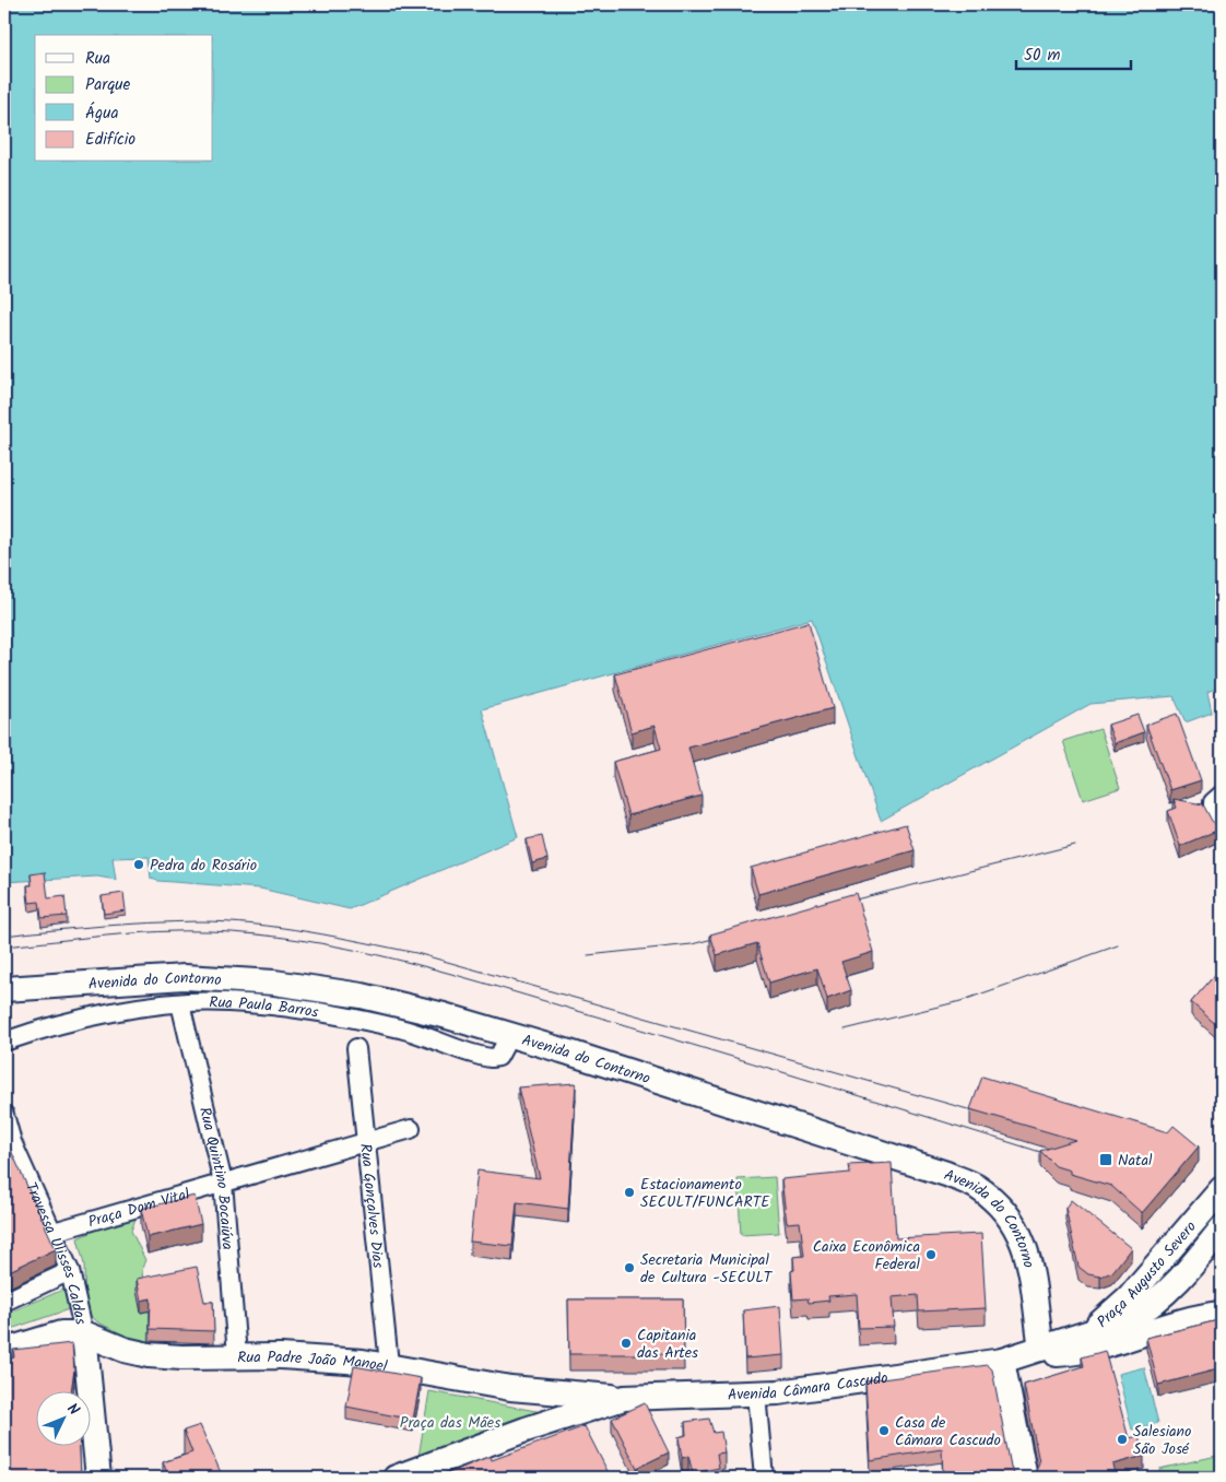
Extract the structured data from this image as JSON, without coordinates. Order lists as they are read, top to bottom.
{
  "streets": {
    "main road": [
      "Avenida do Contorno",
      "Praça Augusto Severo",
      "Rua Padre João Manoel",
      "Avenida Câmara Cascudo"
    ],
    "street": [
      "Rua Paula Barros",
      "Rua Quintino Bocaiúva",
      "Praça Dom Vital",
      "Rua Gonçalves Dias",
      "Travessa Ulisses Caldas"
    ]
  },
  "crossings": [
    ["Avenida do Contorno", "Rua Paula Barros"],
    ["Avenida do Contorno", "Praça Augusto Severo"],
    ["Avenida do Contorno", "Avenida Câmara Cascudo"],
    ["Rua Paula Barros", "Rua Quintino Bocaiúva"],
    ["Rua Quintino Bocaiúva", "Praça Dom Vital"],
    ["Rua Quintino Bocaiúva", "Rua Padre João Manoel"],
    ["Praça Dom Vital", "Rua Gonçalves Dias"],
    ["Praça Dom Vital", "Travessa Ulisses Caldas"],
    ["Rua Gonçalves Dias", "Rua Padre João Manoel"],
    ["Travessa Ulisses Caldas", "Rua Padre João Manoel"],
    ["Praça Augusto Severo", "Avenida Câmara Cascudo"],
    ["Rua Padre João Manoel", "Avenida Câmara Cascudo"]
  ],
  "parks": ["Praça das Mães"],
  "places": {
    "other": [
      "Pedra do Rosário",
      "Estacionamento SECULT/FUNCARTE",
      "Caixa Econômica Federal",
      "Secretaria Municipal de Cultura -SECULT",
      "Capitania das Artes",
      "Casa de Câmara Cascudo",
      "Salesiano São José"
    ],
    "transit": ["Natal"]
  },
  "legend": [
    "Rua",
    "Parque",
    "Água",
    "Edifício"
  ],
  "scale_bar": "50 m",
  "north": "top right"
}
